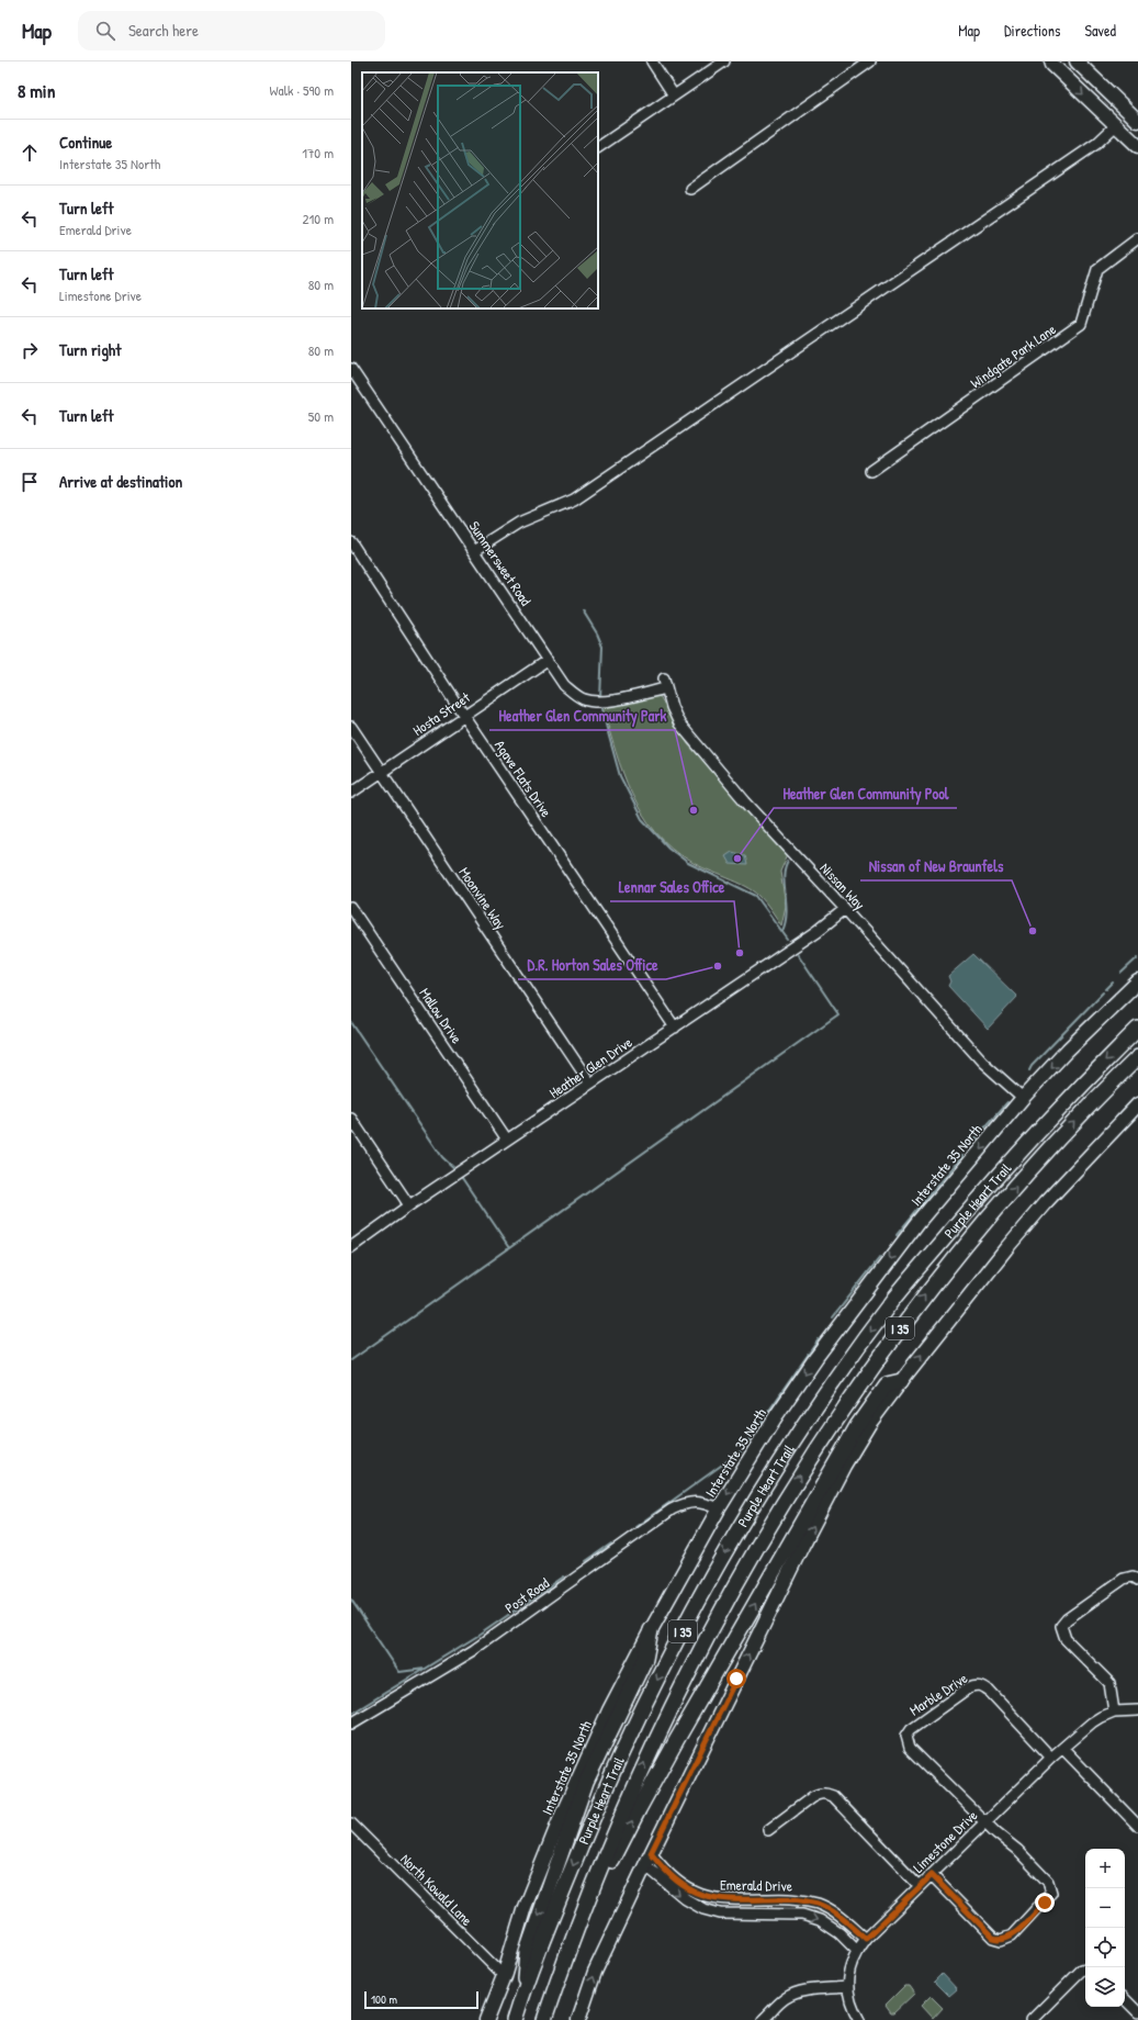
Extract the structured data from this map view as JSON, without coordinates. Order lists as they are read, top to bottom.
{
  "streets": {
    "highway": ["Purple Heart Trail", "I 35"],
    "main road": ["Interstate 35 North"],
    "street": [
      "Windgate Park Lane",
      "Summersweet Road",
      "Hosta Street",
      "Agave Flats Drive",
      "Nissan Way",
      "Moonvine Way",
      "Mallow Drive",
      "Heather Glen Drive",
      "Post Road",
      "Marble Drive",
      "Limestone Drive",
      "Emerald Drive",
      "North Kowald Lane"
    ]
  },
  "crossings": [
    ["Summersweet Road", "Hosta Street"],
    ["Summersweet Road", "Nissan Way"],
    ["Hosta Street", "Agave Flats Drive"],
    ["Hosta Street", "Moonvine Way"],
    ["Agave Flats Drive", "Heather Glen Drive"],
    ["Nissan Way", "Heather Glen Drive"],
    ["Nissan Way", "Interstate 35 North"],
    ["Moonvine Way", "Heather Glen Drive"],
    ["Mallow Drive", "Heather Glen Drive"],
    ["Interstate 35 North", "Post Road"],
    ["Interstate 35 North", "North Kowald Lane"],
    ["Marble Drive", "Limestone Drive"],
    ["Limestone Drive", "Emerald Drive"]
  ],
  "places": [
    "Heather Glen Community Park",
    "Heather Glen Community Pool",
    "Nissan of New Braunfels",
    "Lennar Sales Office",
    "D.R. Horton Sales Office"
  ],
  "scale_bar": "100 m",
  "page": {
    "header": "Map",
    "search": "Search here",
    "nav": ["Map", "Directions", "Saved"],
    "heading": ["8 min", "Walk · 590 m"],
    "list": [
      ["Continue", "Interstate 35 North", "170 m"],
      ["Turn left", "Emerald Drive", "210 m"],
      ["Turn left", "Limestone Drive", "80 m"],
      ["Turn right", "80 m"],
      ["Turn left", "50 m"],
      "Arrive at destination"
    ],
    "map_buttons": ["+", "−"],
    "scale": "100 m"
  }
}
